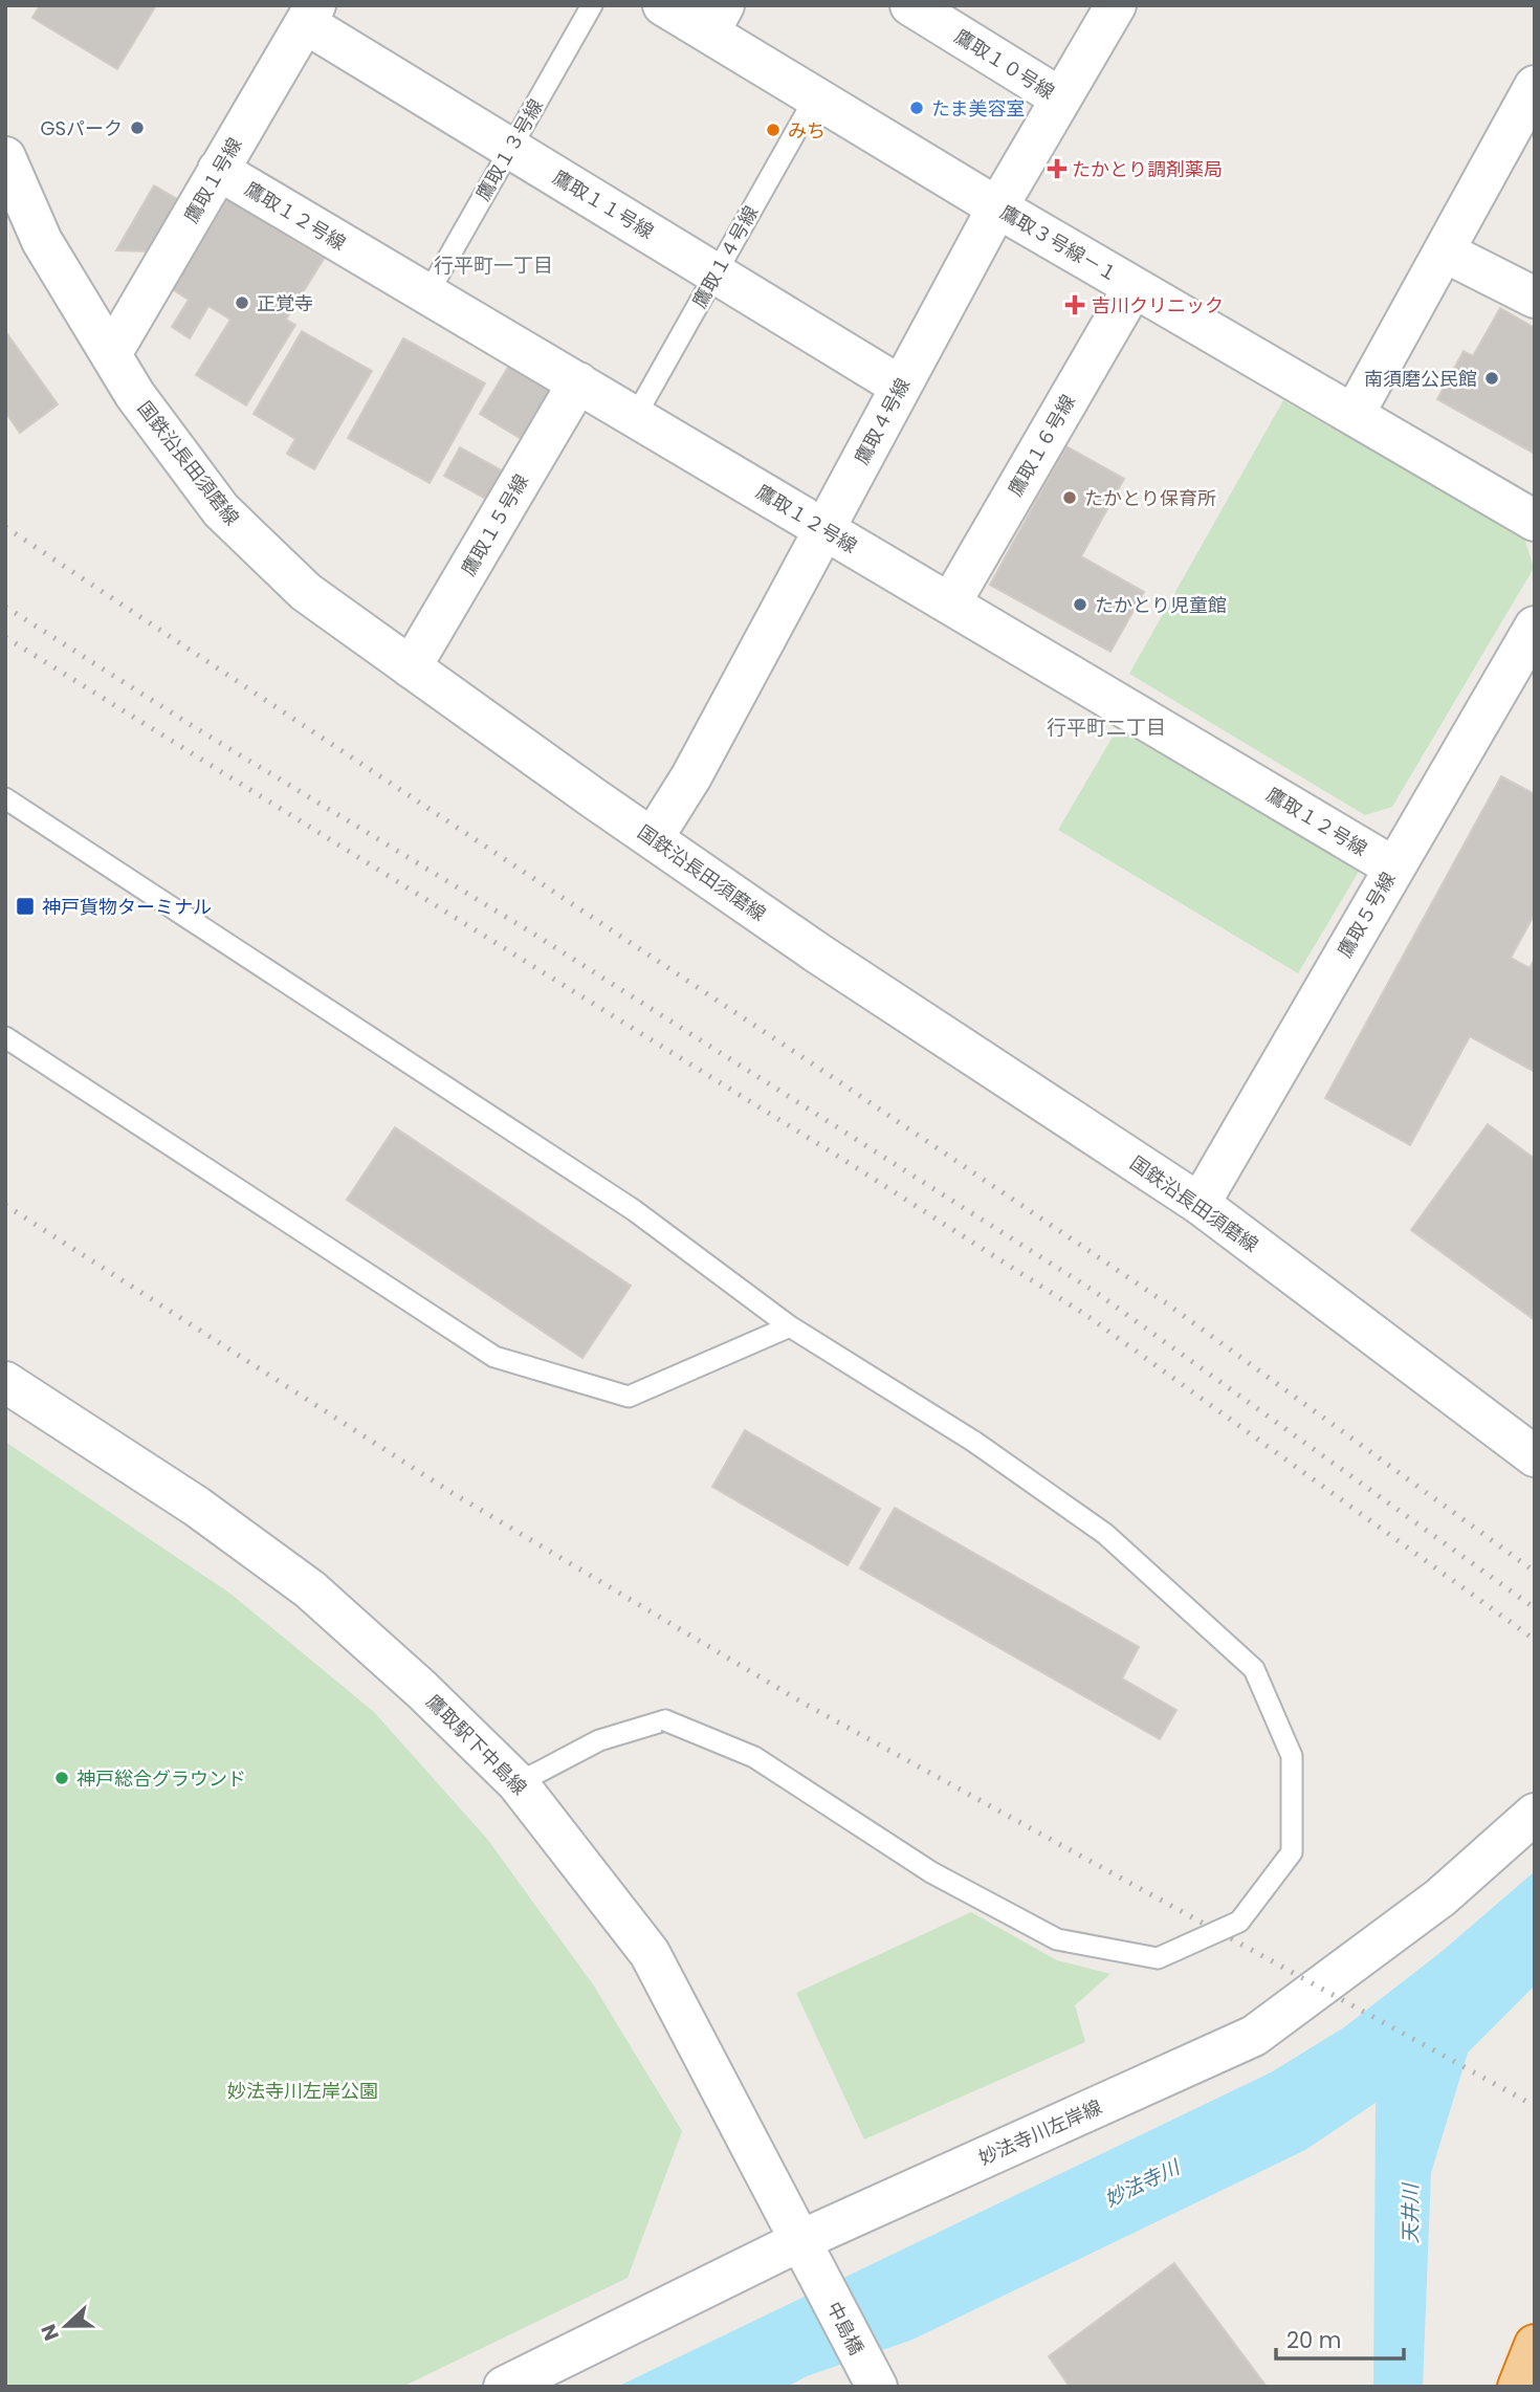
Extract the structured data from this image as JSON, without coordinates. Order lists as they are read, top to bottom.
{
  "streets": {
    "street": [
      "鷹取１０号線",
      "鷹取１号線",
      "鷹取１１号線",
      "鷹取１２号線",
      "鷹取３号線－１",
      "鷹取４号線",
      "鷹取１６号線",
      "国鉄沿長田須磨線",
      "鷹取１５号線",
      "鷹取５号線",
      "鷹取駅下中島線",
      "妙法寺川左岸線",
      "中島橋"
    ],
    "lane": ["鷹取１３号線", "鷹取１４号線"]
  },
  "crossings": [
    ["鷹取１０号線", "鷹取４号線"],
    ["鷹取１３号線", "鷹取１１号線"],
    ["鷹取１３号線", "鷹取１２号線"],
    ["鷹取１号線", "鷹取１１号線"],
    ["鷹取１号線", "鷹取１２号線"],
    ["鷹取１号線", "国鉄沿長田須磨線"],
    ["鷹取１１号線", "鷹取１４号線"],
    ["鷹取１１号線", "鷹取４号線"],
    ["鷹取１２号線", "鷹取１４号線"],
    ["鷹取１２号線", "鷹取４号線"],
    ["鷹取１２号線", "鷹取１６号線"],
    ["鷹取１２号線", "鷹取１５号線"],
    ["鷹取１２号線", "鷹取５号線"],
    ["鷹取３号線－１", "鷹取１４号線"],
    ["鷹取３号線－１", "鷹取４号線"],
    ["鷹取３号線－１", "鷹取１６号線"],
    ["鷹取４号線", "国鉄沿長田須磨線"],
    ["国鉄沿長田須磨線", "鷹取１５号線"],
    ["国鉄沿長田須磨線", "鷹取５号線"],
    ["鷹取駅下中島線", "妙法寺川左岸線"],
    ["鷹取駅下中島線", "中島橋"]
  ],
  "districts": ["行平町一丁目", "行平町二丁目"],
  "water": ["妙法寺川", "天井川"],
  "parks": ["妙法寺川左岸公園"],
  "places": {
    "other": [
      "たま美容室",
      "GSパーク",
      "みち",
      "正覚寺",
      "南須磨公民館",
      "たかとり保育所",
      "たかとり児童館",
      "神戸総合グラウンド"
    ],
    "health": ["たかとり調剤薬局", "吉川クリニック"],
    "transit": ["神戸貨物ターミナル"]
  },
  "scale_bar": "20 m",
  "north": "left"
}
